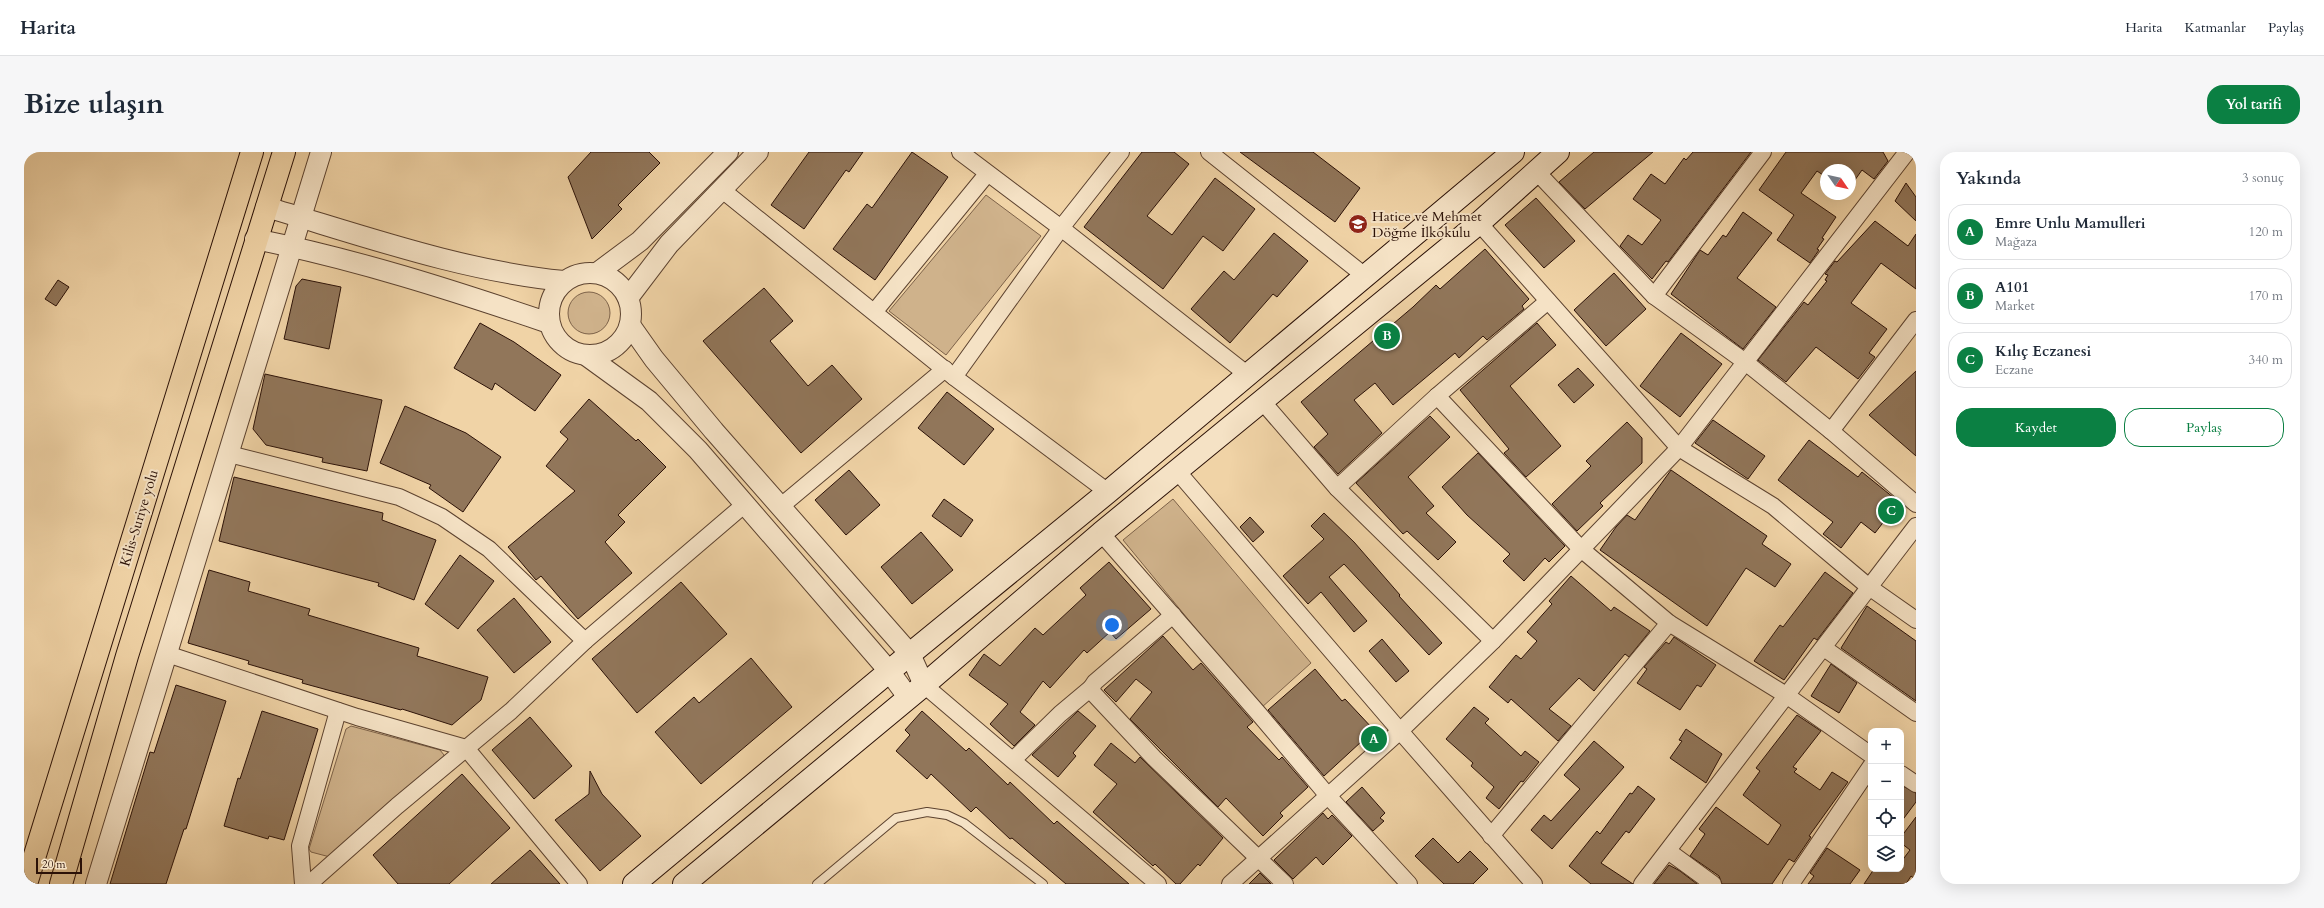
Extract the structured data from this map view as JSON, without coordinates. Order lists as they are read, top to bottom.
{
  "streets": {
    "highway": ["Kilis-Suriye yolu"]
  },
  "places": {
    "school or university": ["Hatice ve Mehmet Döğme İlkokulu"]
  },
  "scale_bar": "20 m",
  "north": "bottom right",
  "page": {
    "header": "Harita",
    "nav": ["Harita", "Katmanlar", "Paylaş"],
    "title": "Bize ulaşın",
    "buttons": [
      "Yol tarifi",
      ["Kaydet", "Paylaş"]
    ],
    "heading": ["Yakında", "3 sonuç"],
    "list": [
      {
        "mark": "A",
        "name": "Emre Unlu Mamulleri",
        "note": "Mağaza",
        "value": "120 m"
      },
      {
        "mark": "B",
        "name": "A101",
        "note": "Market",
        "value": "170 m"
      },
      {
        "mark": "C",
        "name": "Kılıç Eczanesi",
        "note": "Eczane",
        "value": "340 m"
      }
    ],
    "pins": ["B", "C", "A"],
    "map_buttons": ["+", "−"],
    "scale": "20 m"
  }
}
